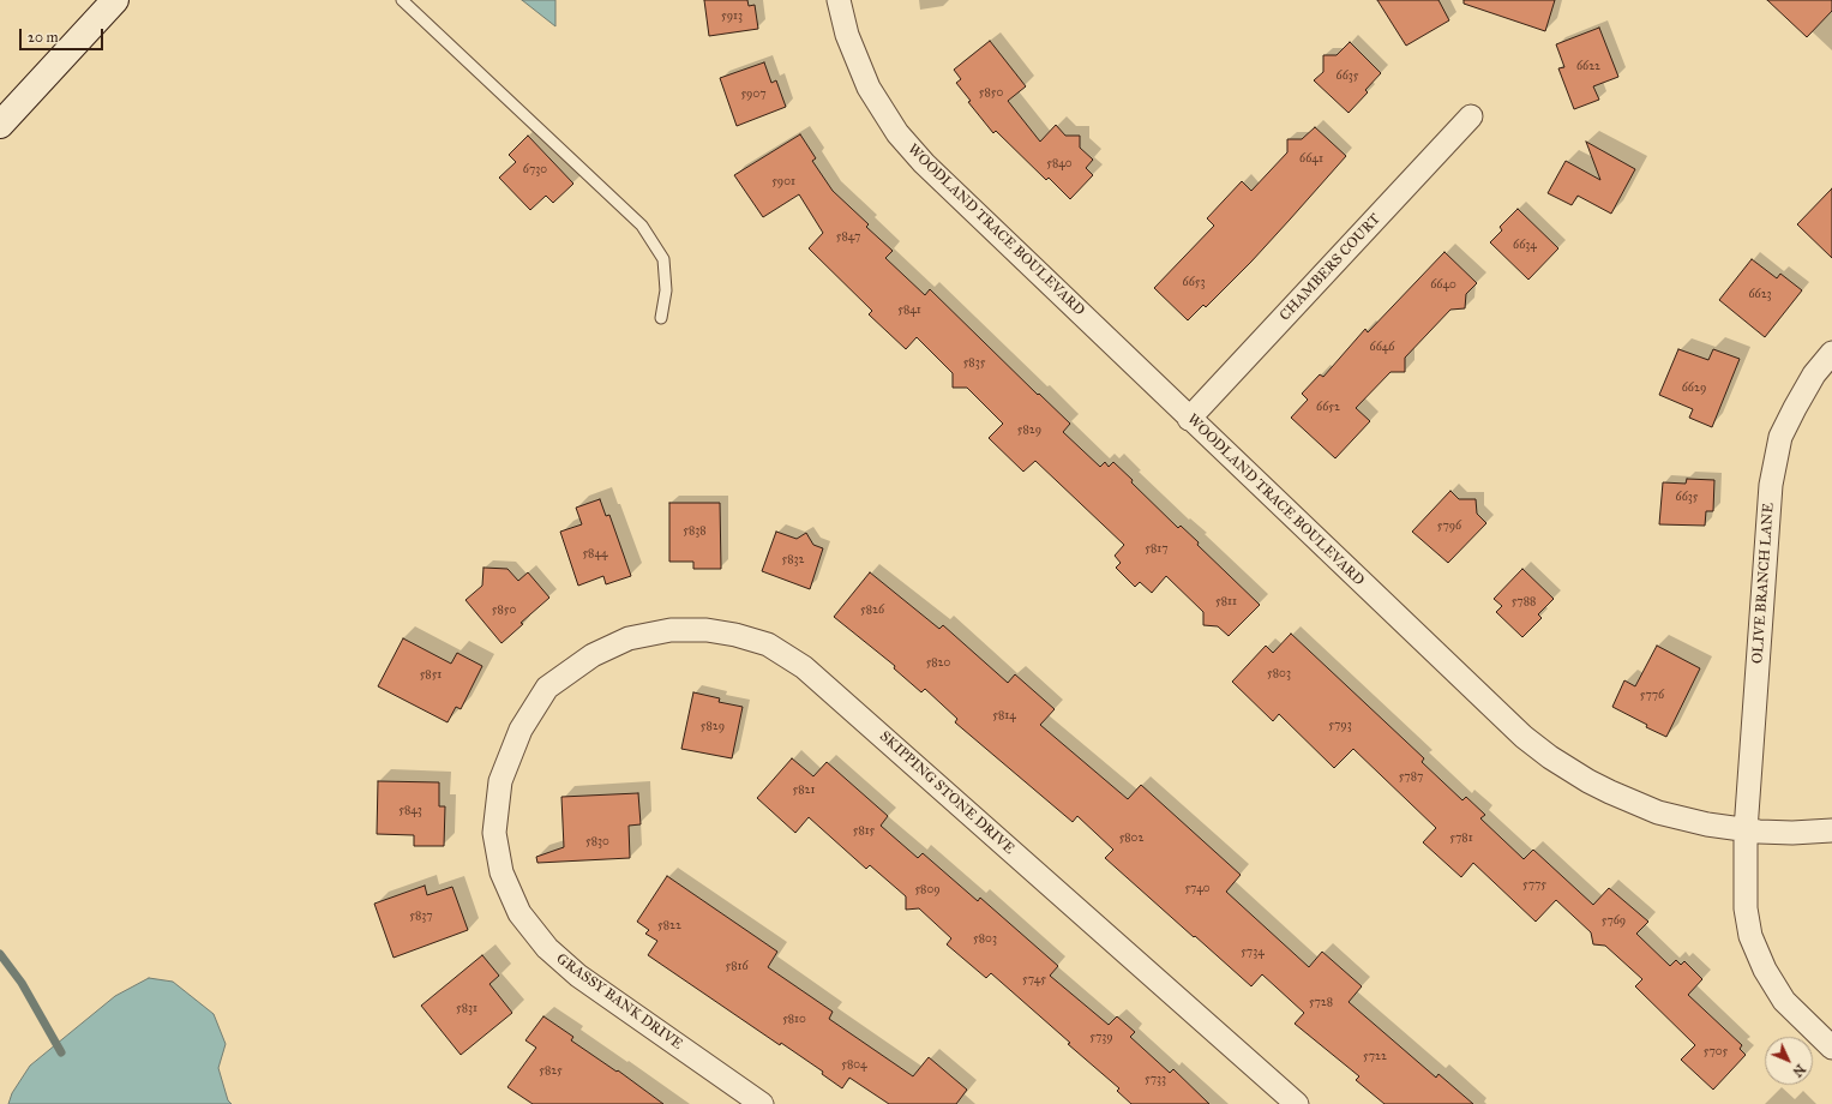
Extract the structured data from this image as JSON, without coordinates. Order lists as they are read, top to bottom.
{
  "streets": {
    "street": [
      "WOODLAND TRACE BOULEVARD",
      "CHAMBERS COURT",
      "OLIVE BRANCH LANE",
      "SKIPPING STONE DRIVE",
      "GRASSY BANK DRIVE"
    ]
  },
  "crossings": [
    ["WOODLAND TRACE BOULEVARD", "CHAMBERS COURT"],
    ["WOODLAND TRACE BOULEVARD", "OLIVE BRANCH LANE"],
    ["SKIPPING STONE DRIVE", "GRASSY BANK DRIVE"]
  ],
  "house_numbers": [
    "5913",
    "6622",
    "6635",
    "5850",
    "5907",
    "6641",
    "5840",
    "6730",
    "5901",
    "5847",
    "6634",
    "6653",
    "6640",
    "6623",
    "5841",
    "6646",
    "5835",
    "6629",
    "6652",
    "5829",
    "6635",
    "5796",
    "5838",
    "5817",
    "5844",
    "5832",
    "5811",
    "5788",
    "5850",
    "5826",
    "5820",
    "5803",
    "5851",
    "5776",
    "5814",
    "5793",
    "5829",
    "5787",
    "5821",
    "5843",
    "5815",
    "5802",
    "5781",
    "5830",
    "5775",
    "5740",
    "5809",
    "5837",
    "5769",
    "5822",
    "5803",
    "5734",
    "5816",
    "5745",
    "5728",
    "5831",
    "5810",
    "5739",
    "5705",
    "5722",
    "5804",
    "5825",
    "5733"
  ],
  "scale_bar": "20 m",
  "north": "bottom right"
}
